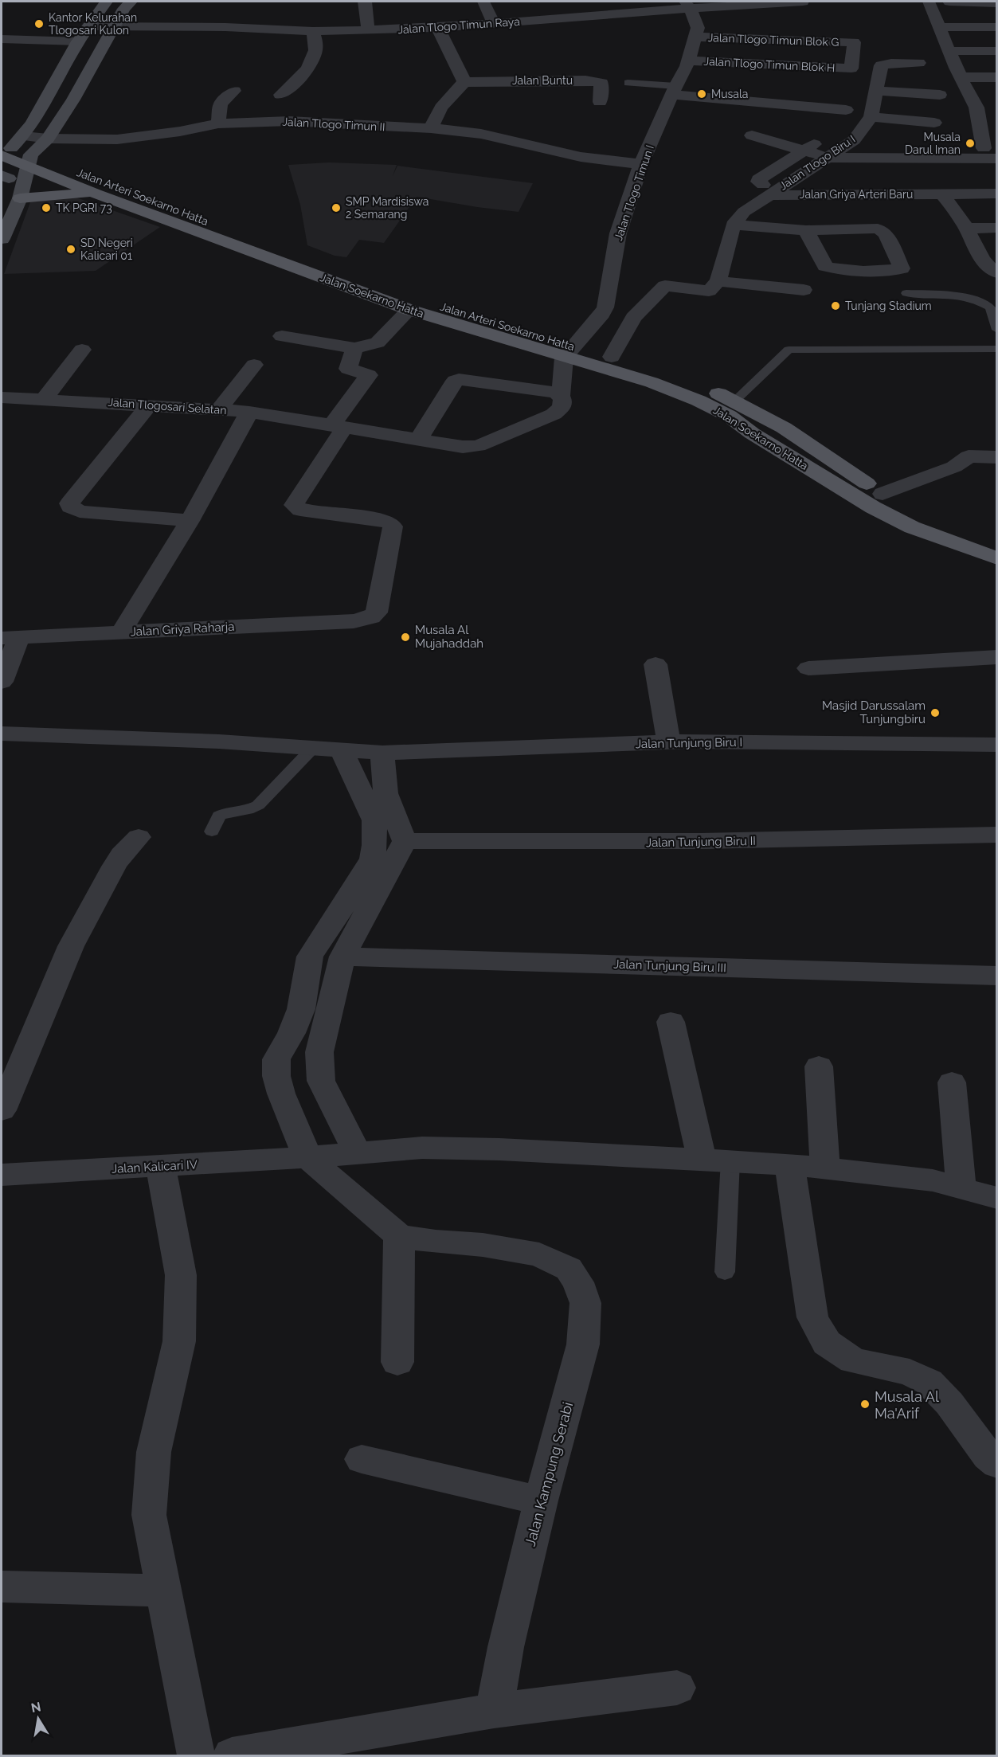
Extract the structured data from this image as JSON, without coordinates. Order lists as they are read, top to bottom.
{
  "streets": {
    "main road": ["Jalan Arteri Soekarno Hatta", "Jalan Soekarno Hatta"],
    "street": [
      "Jalan Tlogo Timun Raya",
      "Jalan Tlogo Timun Blok G",
      "Jalan Tlogo Timun Blok H",
      "Jalan Buntu",
      "Jalan Tlogo Timun II",
      "Jalan Tlogo Biru I",
      "Jalan Tlogo Timun I",
      "Jalan Griya Arteri Baru",
      "Jalan Tlogosari Selatan",
      "Jalan Griya Raharja",
      "Jalan Tunjung Biru I",
      "Jalan Tunjung Biru II",
      "Jalan Tunjung Biru III",
      "Jalan Kalicari IV",
      "Jalan Kampung Serabi"
    ]
  },
  "crossings": [
    ["Jalan Tlogo Timun Raya", "Jalan Tlogo Timun I"],
    ["Jalan Tlogo Timun Blok G", "Jalan Tlogo Timun Blok H"],
    ["Jalan Tlogo Timun Blok G", "Jalan Tlogo Timun I"],
    ["Jalan Tlogo Timun Blok H", "Jalan Tlogo Timun I"],
    ["Jalan Tlogo Timun II", "Jalan Tlogo Timun I"],
    ["Jalan Tlogo Biru I", "Jalan Griya Arteri Baru"],
    ["Jalan Tlogo Timun I", "Jalan Arteri Soekarno Hatta"],
    ["Jalan Tlogo Timun I", "Jalan Soekarno Hatta"],
    ["Jalan Arteri Soekarno Hatta", "Jalan Soekarno Hatta"],
    ["Jalan Tlogosari Selatan", "Jalan Griya Raharja"]
  ],
  "places": [
    "Kantor Kelurahan Tlogosari Kulon",
    "Musala",
    "Musala Darul Iman",
    "TK PGRI 73",
    "SMP Mardisiswa 2 Semarang",
    "SD Negeri Kalicari 01",
    "Tunjang Stadium",
    "Musala Al Mujahaddah",
    "Masjid Darussalam Tunjungbiru",
    "Musala Al Ma'Arif"
  ],
  "north": "top"
}
